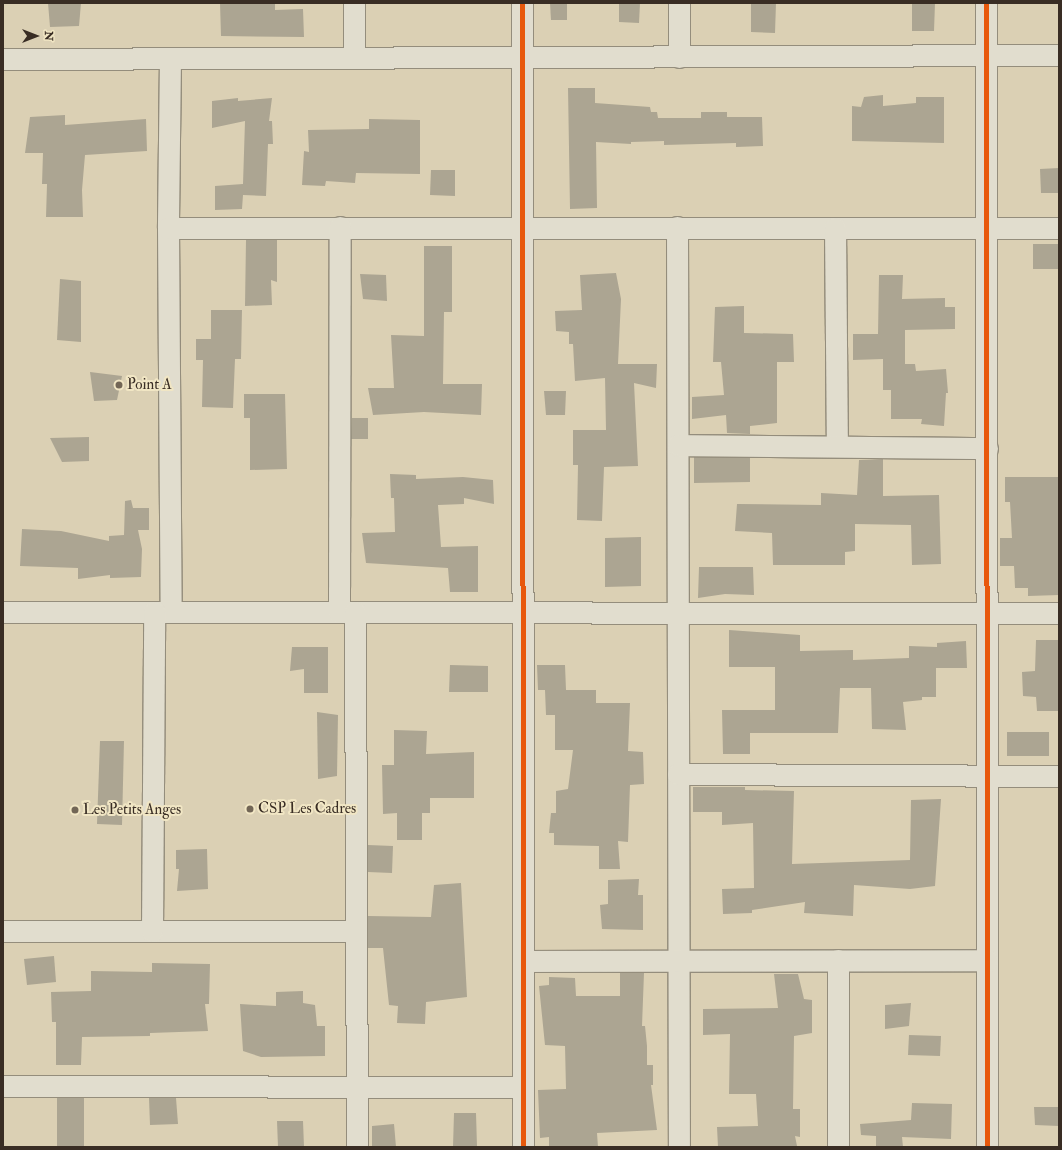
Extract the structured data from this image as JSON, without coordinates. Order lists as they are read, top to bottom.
{
  "places": ["Point A", "CSP Les Cadres", "Les Petits Anges"],
  "north": "right"
}
